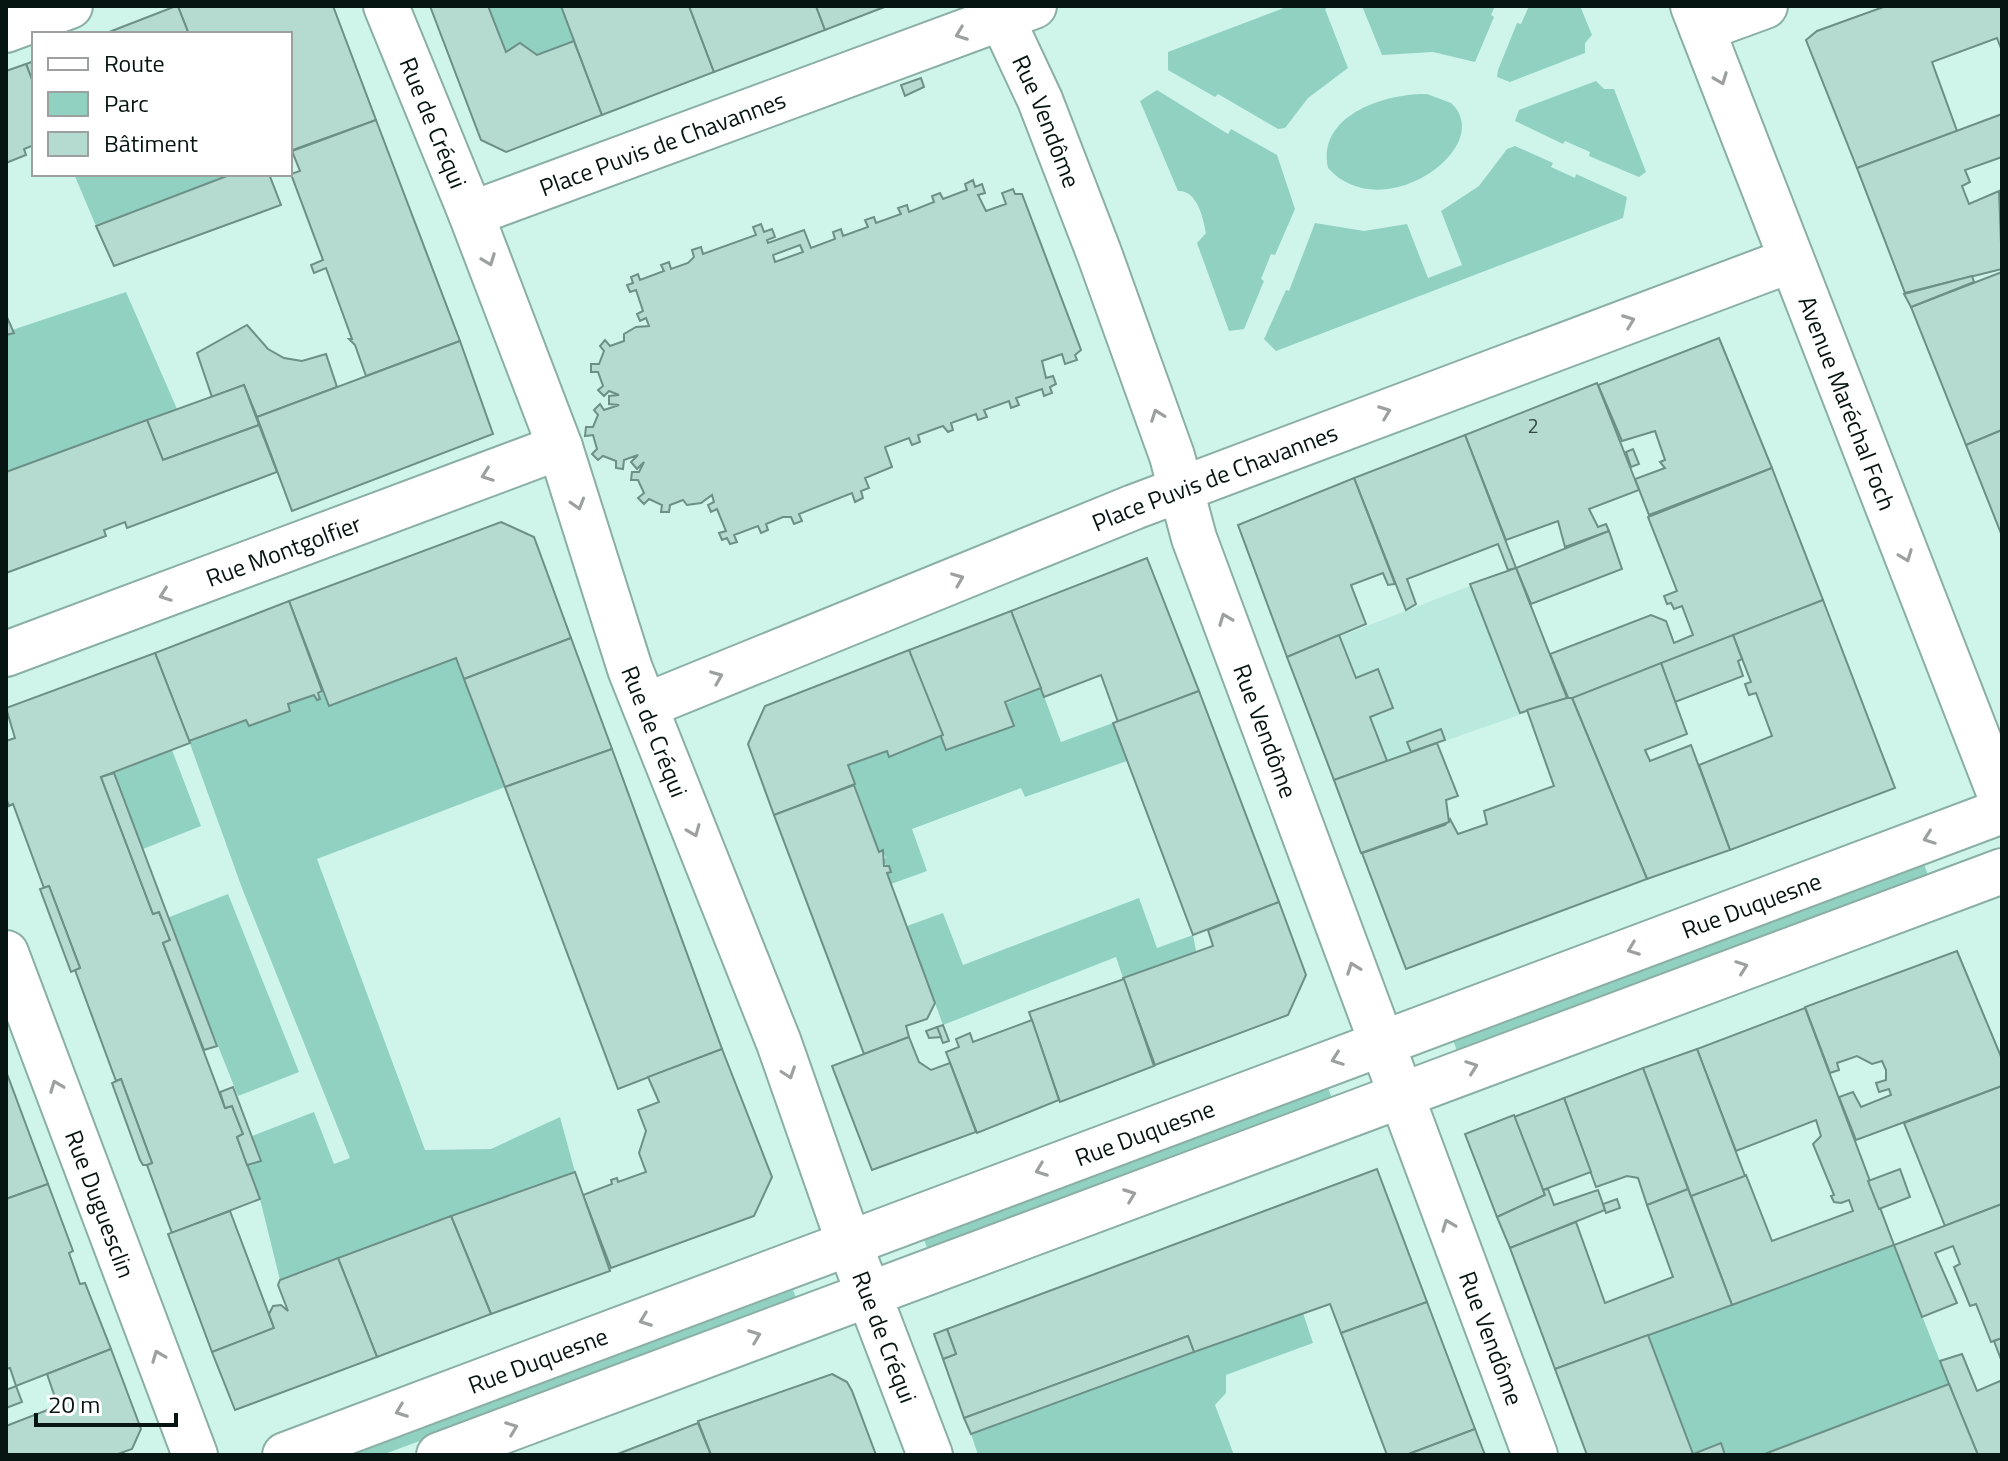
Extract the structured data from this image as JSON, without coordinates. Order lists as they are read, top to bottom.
{
  "streets": {
    "street": [
      "Rue Vendôme",
      "Rue de Créqui",
      "Place Puvis de Chavannes",
      "Avenue Maréchal Foch",
      "Rue Montgolfier",
      "Rue Duquesne",
      "Rue Duguesclin"
    ]
  },
  "crossings": [
    ["Rue Vendôme", "Place Puvis de Chavannes"],
    ["Rue Vendôme", "Rue Duquesne"],
    ["Rue de Créqui", "Place Puvis de Chavannes"],
    ["Rue de Créqui", "Rue Montgolfier"],
    ["Rue de Créqui", "Rue Duquesne"],
    ["Place Puvis de Chavannes", "Avenue Maréchal Foch"]
  ],
  "one_way": [
    "Rue Vendôme",
    "Rue de Créqui",
    "Avenue Maréchal Foch",
    "Rue Montgolfier",
    "Rue Duguesclin"
  ],
  "house_numbers": ["2"],
  "legend": ["Route", "Parc", "Bâtiment"],
  "scale_bar": "20 m"
}
